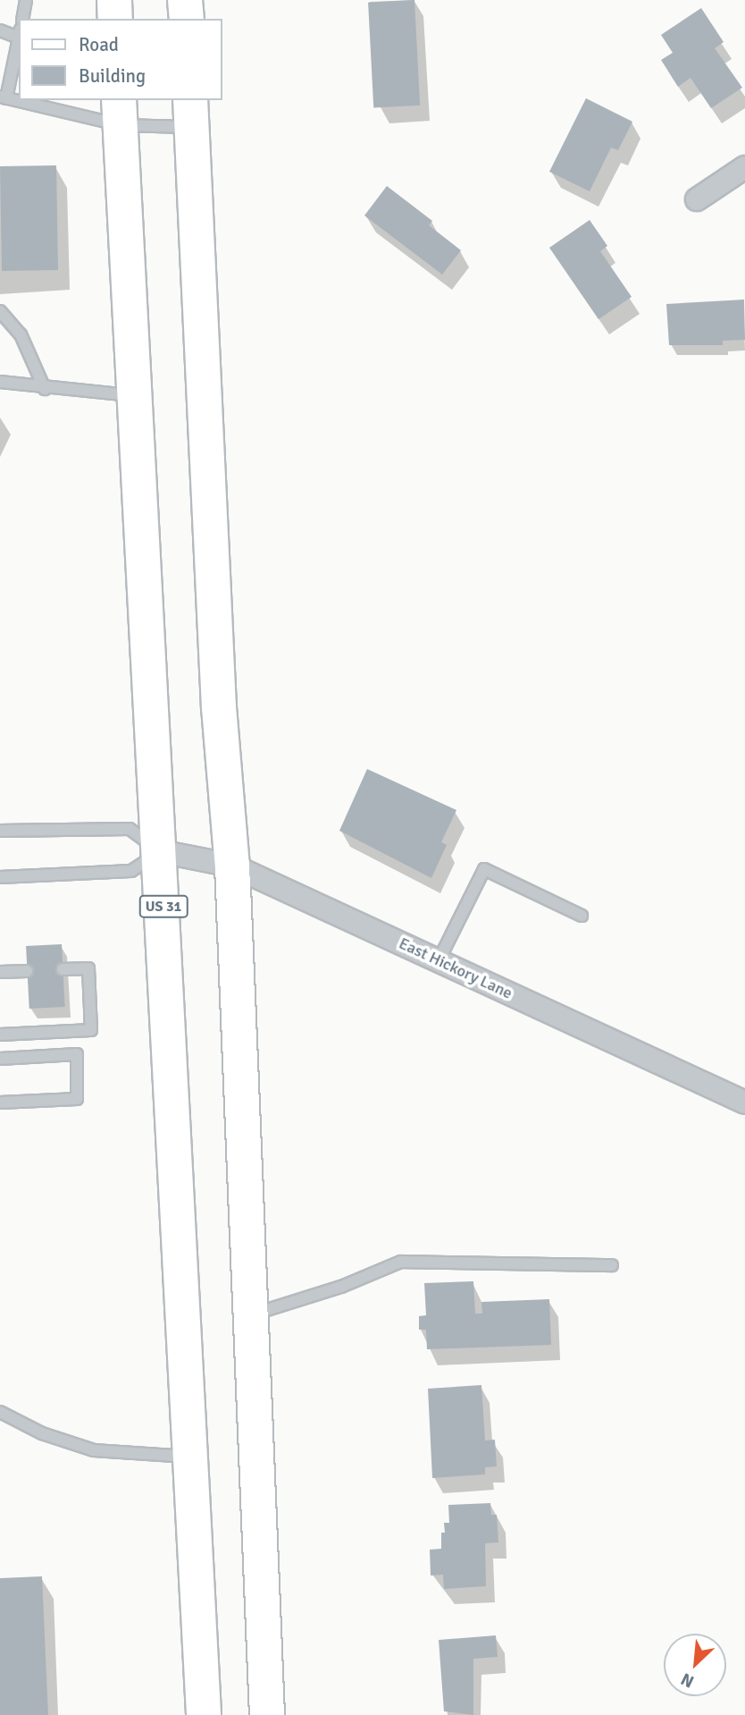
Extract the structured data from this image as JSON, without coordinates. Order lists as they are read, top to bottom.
{
  "streets": {
    "main road": ["US 31"],
    "street": ["East Hickory Lane"]
  },
  "crossings": [
    ["US 31", "East Hickory Lane"]
  ],
  "legend": ["Road", "Building"],
  "north": "bottom left"
}
